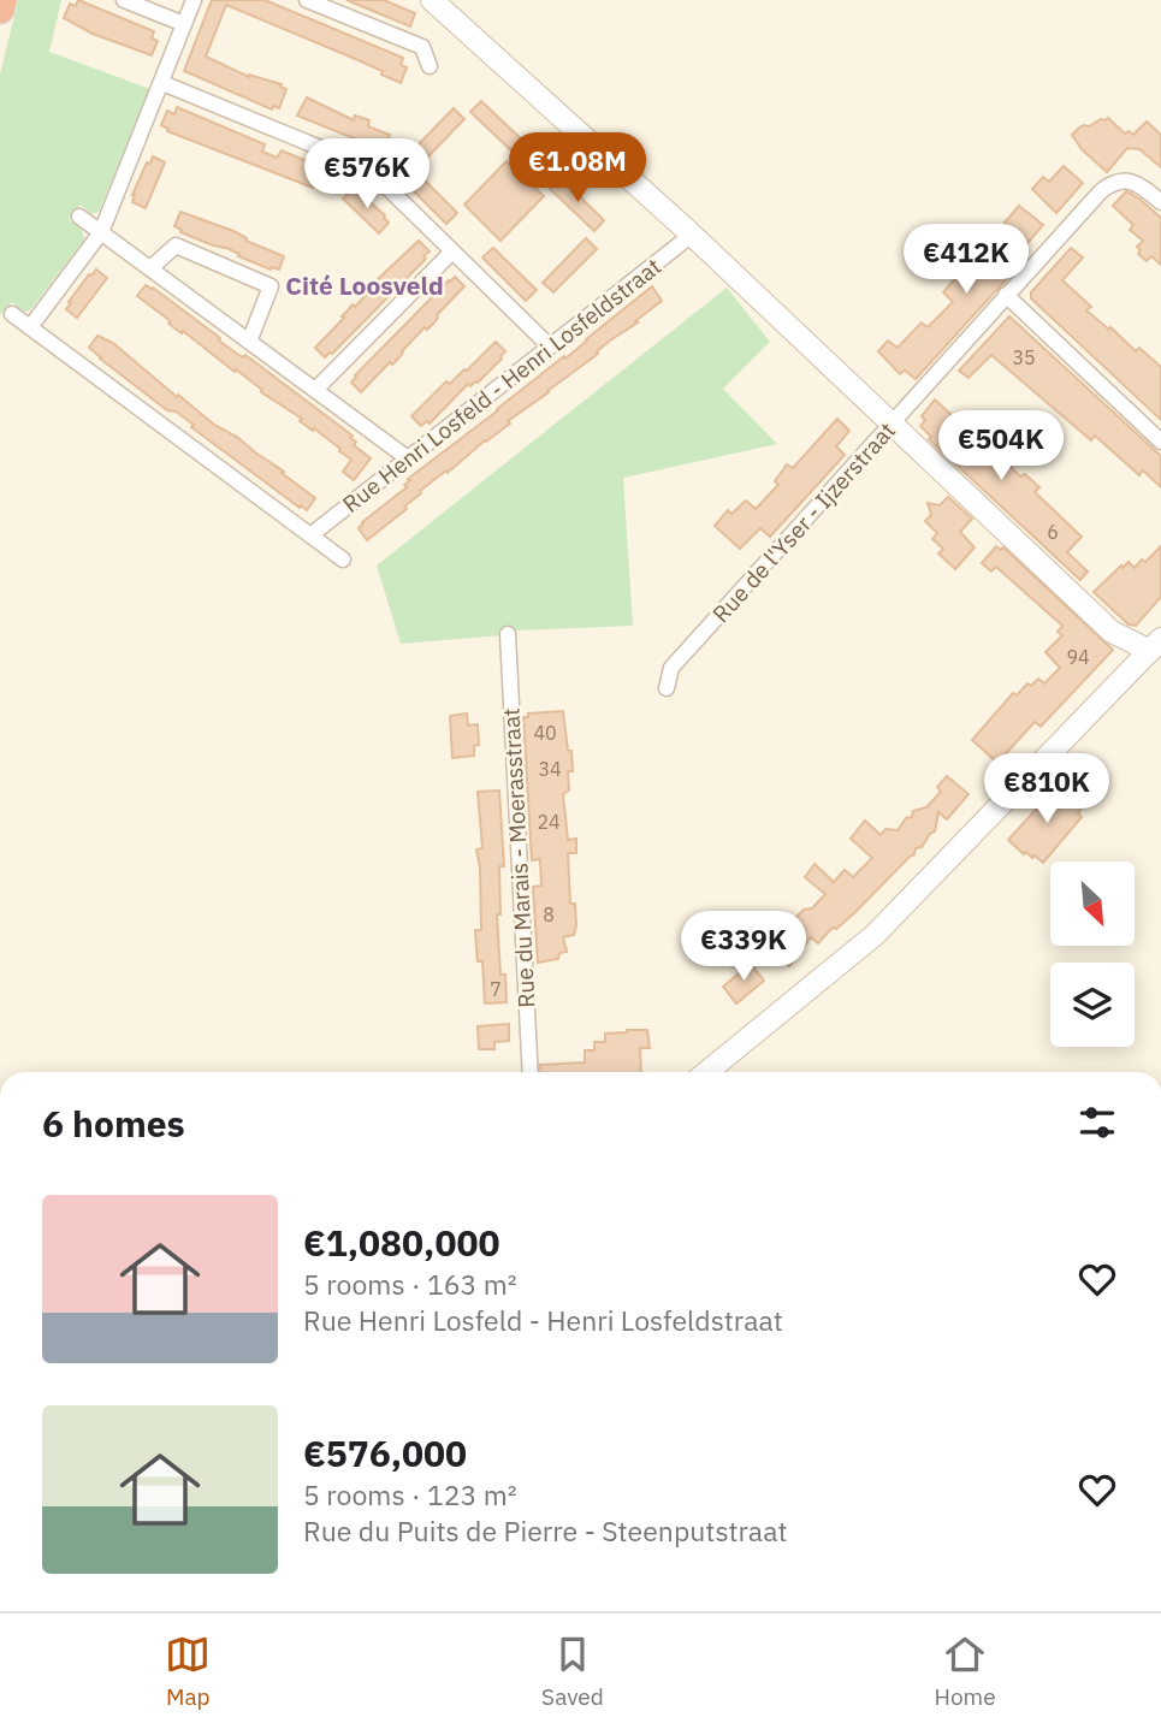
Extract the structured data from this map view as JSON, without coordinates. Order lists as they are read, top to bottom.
{
  "streets": {
    "street": ["Rue Henri Losfeld - Henri Losfeldstraat", "Rue de l'Yser - Ijzerstraat", "Rue du Marais - Moerasstraat"]
  },
  "districts": ["Cité Loosveld"],
  "house_numbers": [
    "35",
    "6",
    "94",
    "40",
    "34",
    "24",
    "8",
    "7"
  ],
  "north": "bottom right",
  "page": {
    "price": [
      "€1.08M",
      "€576K",
      "€412K",
      "€504K",
      "€810K",
      "€339K"
    ],
    "heading": "6 homes",
    "list": [
      {
        "name": "€1,080,000",
        "note": "5 rooms · 163 m² · Rue Henri Losfeld - Henri Losfeldstraat"
      },
      {
        "name": "€576,000",
        "note": "5 rooms · 123 m² · Rue du Puits de Pierre - Steenputstraat"
      }
    ],
    "tabs": ["Map", "Saved", "Home"]
  }
}
